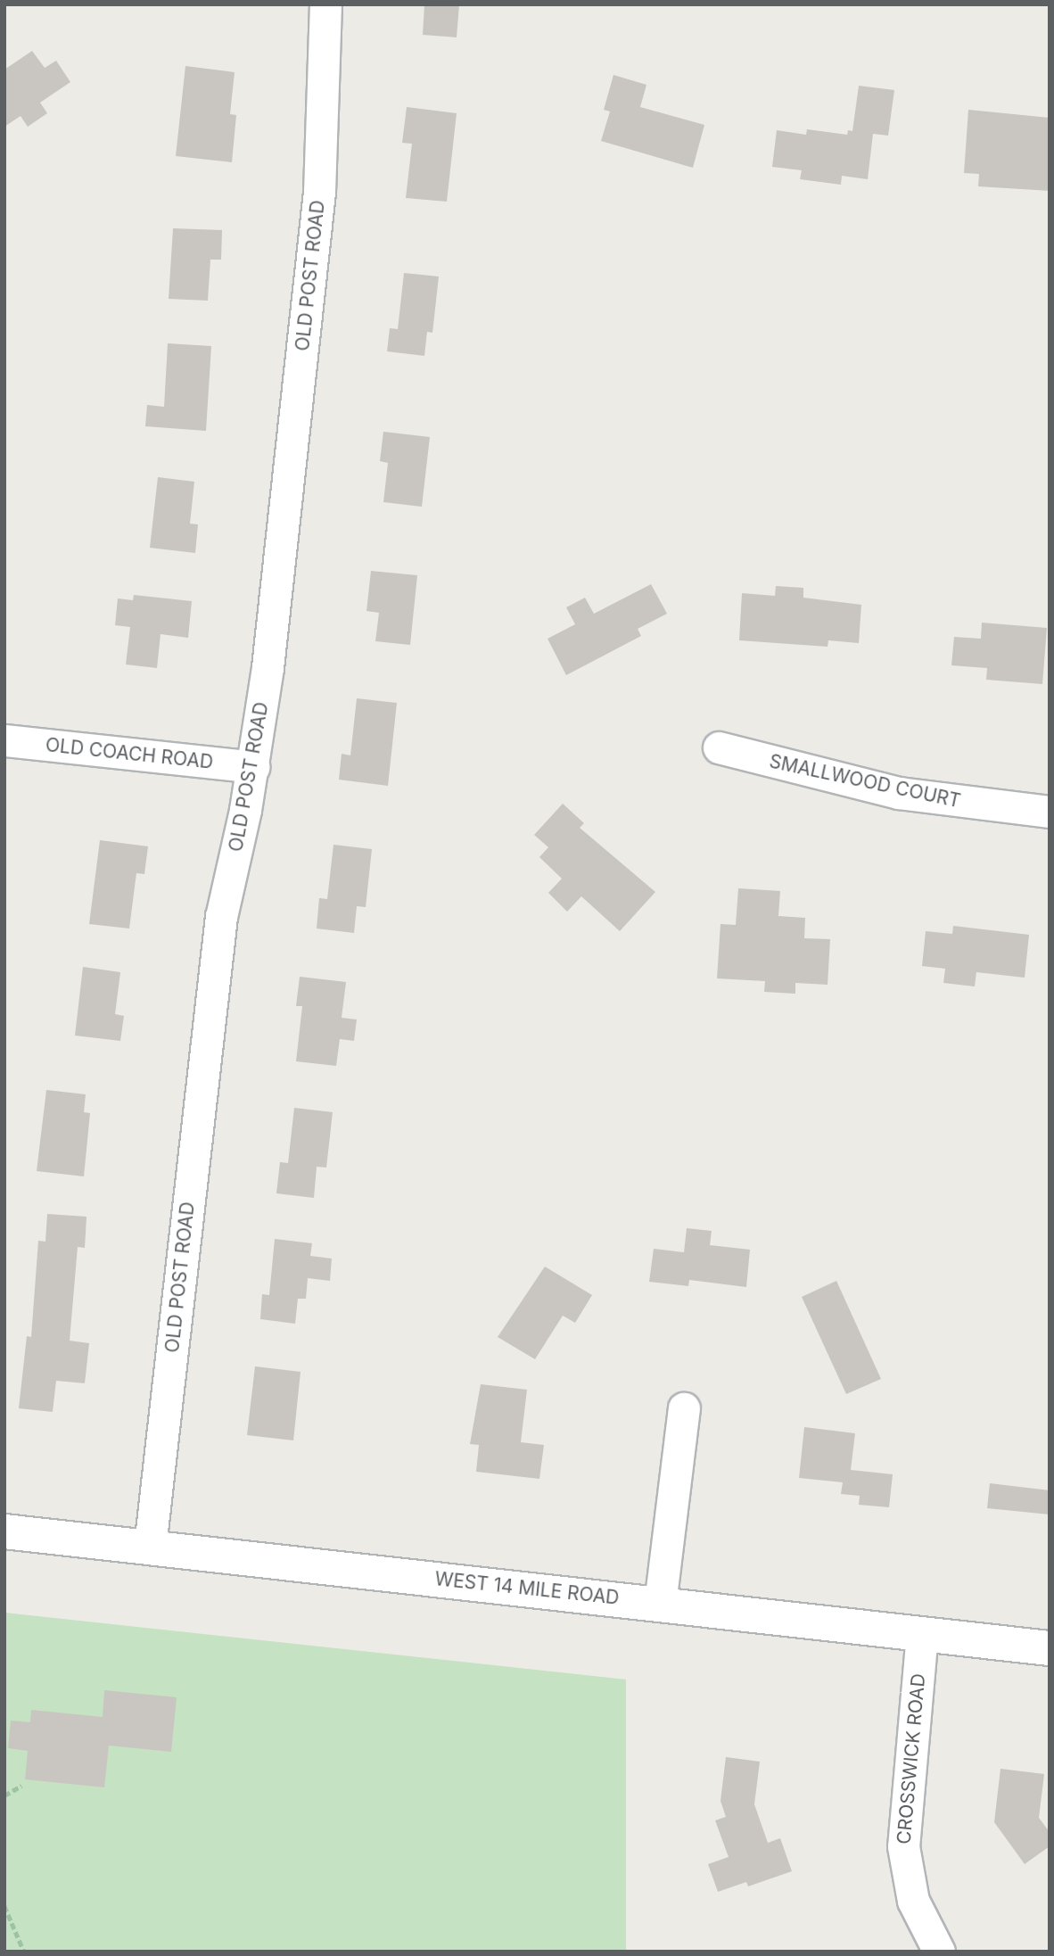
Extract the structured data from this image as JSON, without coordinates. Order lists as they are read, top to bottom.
{
  "streets": {
    "street": [
      "OLD POST ROAD",
      "OLD COACH ROAD",
      "SMALLWOOD COURT",
      "WEST 14 MILE ROAD",
      "CROSSWICK ROAD"
    ]
  },
  "crossings": [
    ["OLD POST ROAD", "OLD COACH ROAD"],
    ["OLD POST ROAD", "WEST 14 MILE ROAD"],
    ["WEST 14 MILE ROAD", "CROSSWICK ROAD"]
  ]
}
